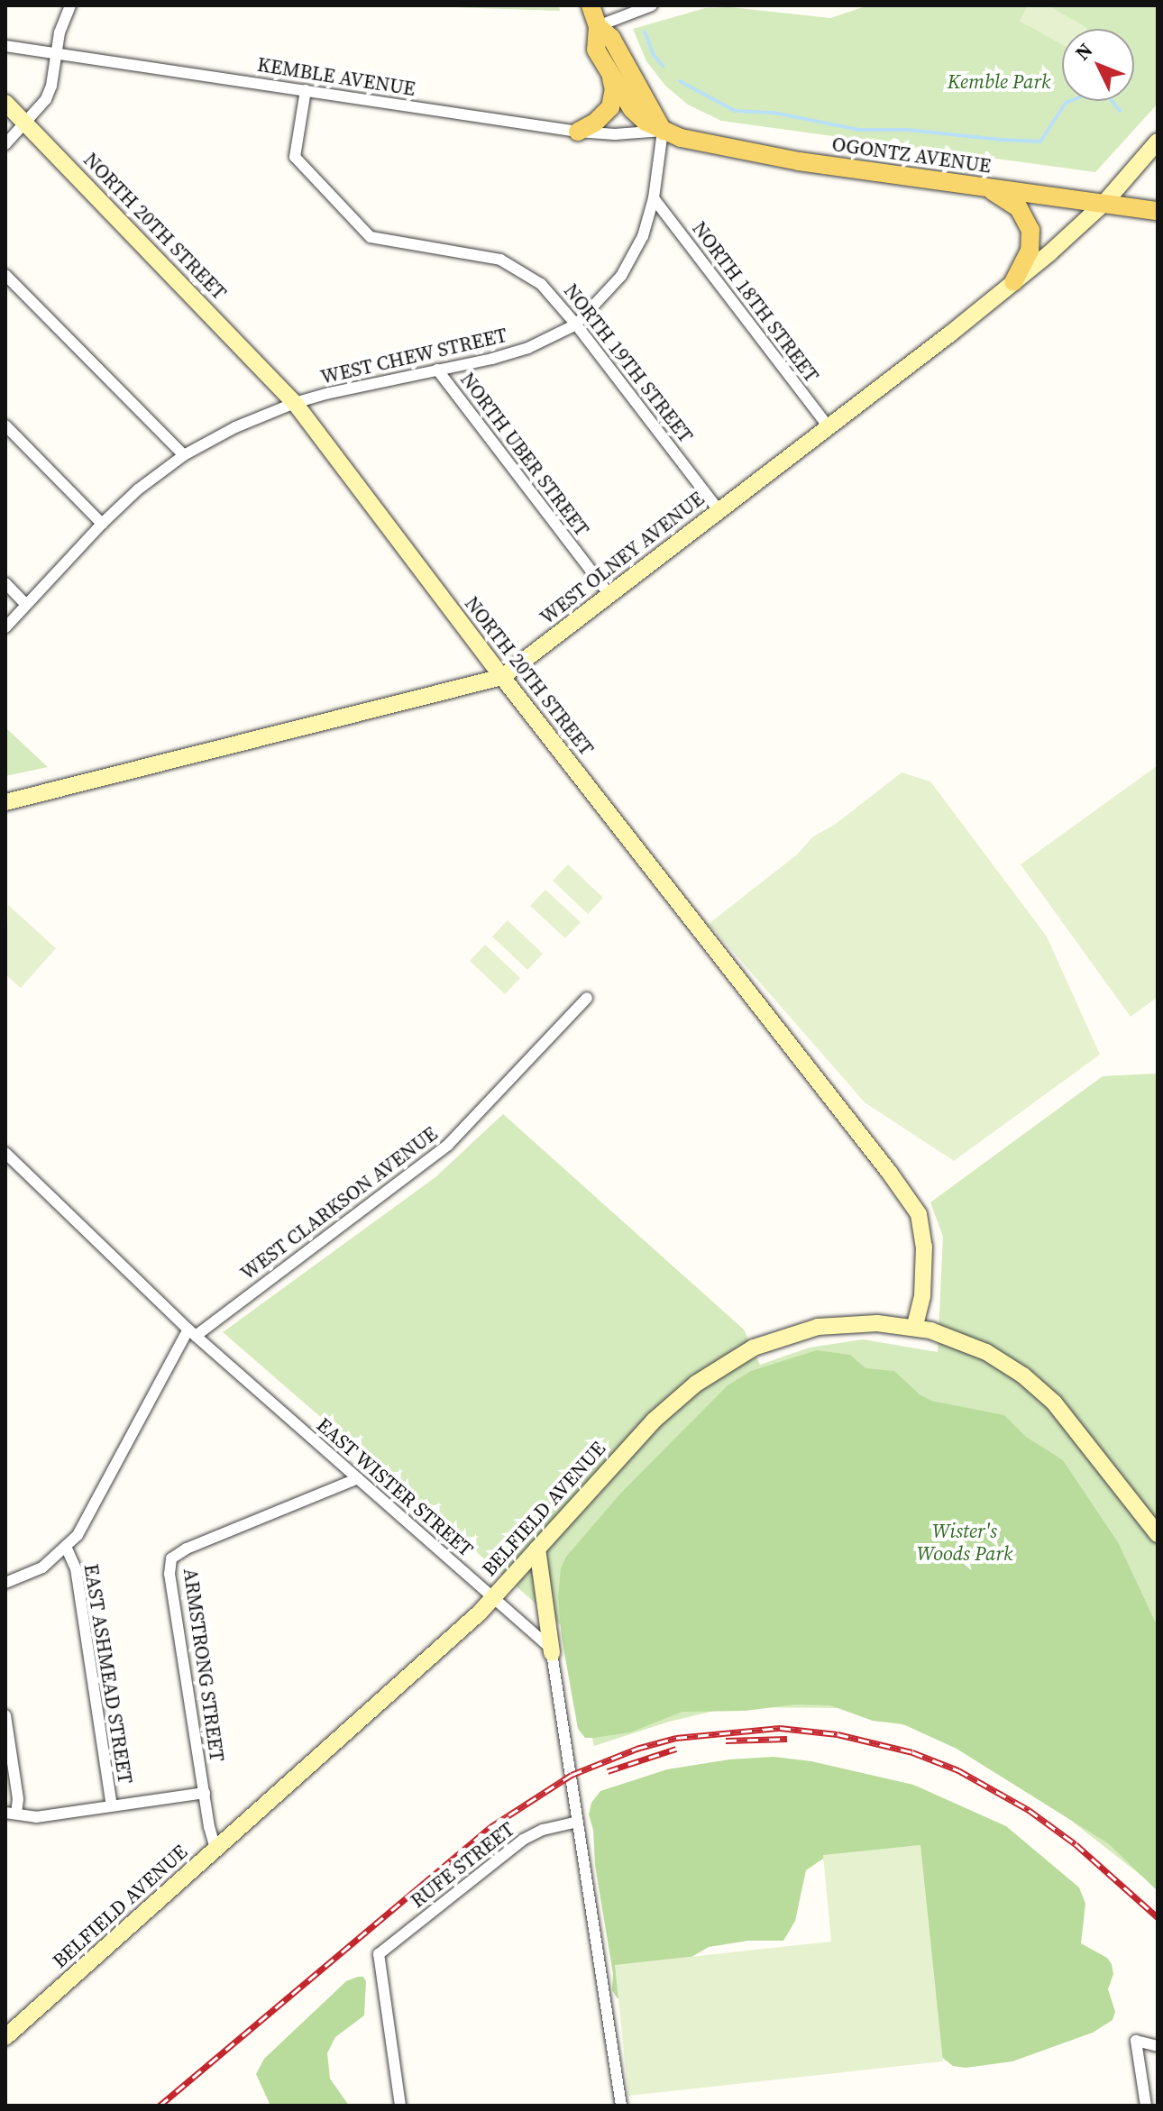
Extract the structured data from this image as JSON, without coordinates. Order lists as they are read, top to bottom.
{
  "streets": {
    "main road": ["OGONTZ AVENUE"],
    "street": [
      "KEMBLE AVENUE",
      "NORTH 20TH STREET",
      "NORTH 18TH STREET",
      "WEST CHEW STREET",
      "NORTH 19TH STREET",
      "NORTH UBER STREET",
      "WEST OLNEY AVENUE",
      "WEST CLARKSON AVENUE",
      "EAST WISTER STREET",
      "BELFIELD AVENUE",
      "ARMSTRONG STREET",
      "EAST ASHMEAD STREET",
      "RUFE STREET"
    ]
  },
  "crossings": [
    ["KEMBLE AVENUE", "OGONTZ AVENUE"],
    ["KEMBLE AVENUE", "WEST CHEW STREET"],
    ["KEMBLE AVENUE", "NORTH 19TH STREET"],
    ["OGONTZ AVENUE", "WEST CHEW STREET"],
    ["OGONTZ AVENUE", "WEST OLNEY AVENUE"],
    ["NORTH 20TH STREET", "WEST CHEW STREET"],
    ["NORTH 20TH STREET", "WEST OLNEY AVENUE"],
    ["NORTH 20TH STREET", "BELFIELD AVENUE"],
    ["NORTH 18TH STREET", "WEST CHEW STREET"],
    ["NORTH 18TH STREET", "WEST OLNEY AVENUE"],
    ["WEST CHEW STREET", "NORTH 19TH STREET"],
    ["WEST CHEW STREET", "NORTH UBER STREET"],
    ["NORTH 19TH STREET", "WEST OLNEY AVENUE"],
    ["NORTH UBER STREET", "WEST OLNEY AVENUE"],
    ["WEST CLARKSON AVENUE", "EAST WISTER STREET"],
    ["WEST CLARKSON AVENUE", "EAST ASHMEAD STREET"],
    ["EAST WISTER STREET", "BELFIELD AVENUE"],
    ["EAST WISTER STREET", "ARMSTRONG STREET"],
    ["BELFIELD AVENUE", "ARMSTRONG STREET"]
  ],
  "parks": ["Kemble Park", "Wister's Woods Park"],
  "north": "top left"
}
